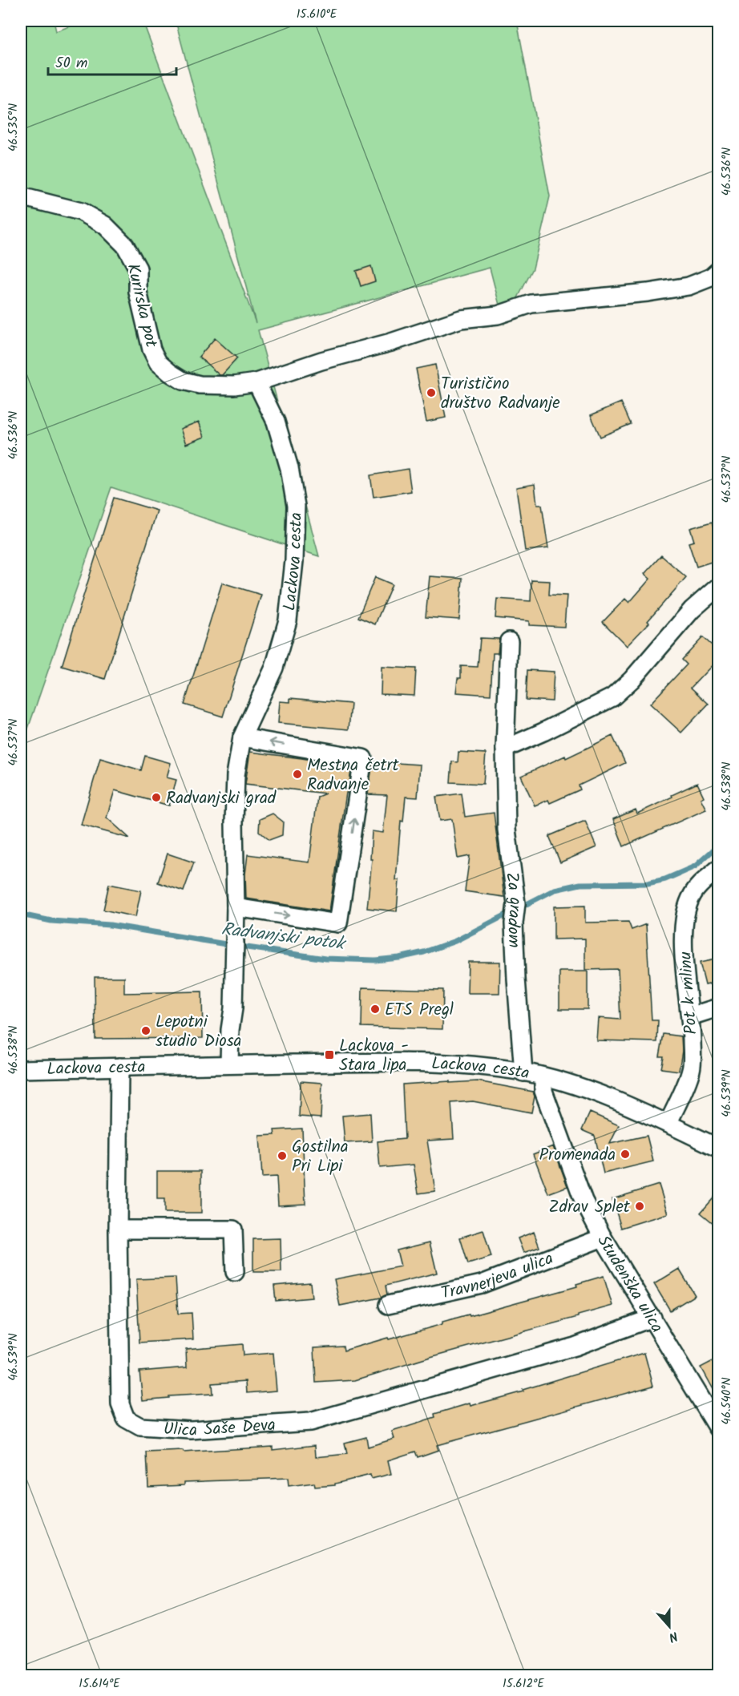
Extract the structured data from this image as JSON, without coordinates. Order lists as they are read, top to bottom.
{
  "streets": {
    "street": [
      "Kurirska pot",
      "Lackova cesta",
      "Za gradom",
      "Pot k mlinu",
      "Travnerjeva ulica",
      "Studenška ulica",
      "Ulica Saše Deva"
    ]
  },
  "crossings": [
    ["Kurirska pot", "Lackova cesta"],
    ["Lackova cesta", "Za gradom"],
    ["Lackova cesta", "Pot k mlinu"],
    ["Lackova cesta", "Studenška ulica"],
    ["Lackova cesta", "Ulica Saše Deva"],
    ["Travnerjeva ulica", "Studenška ulica"],
    ["Studenška ulica", "Ulica Saše Deva"]
  ],
  "water": ["Radvanjski potok"],
  "places": {
    "other": [
      "Turistično društvo Radvanje",
      "Mestna četrt Radvanje",
      "Radvanjski grad",
      "ETS Pregl",
      "Lepotni studio Diosa",
      "Promenada",
      "Gostilna Pri Lipi",
      "Zdrav Splet"
    ],
    "transit": ["Lackova - Stara lipa"]
  },
  "scale_bar": "50 m",
  "north": "bottom",
  "coordinates": [
    "15.610°E",
    "46.535°N",
    "46.536°N",
    "46.537°N",
    "46.538°N",
    "46.539°N",
    "46.540°N",
    "15.614°E",
    "15.612°E"
  ]
}
